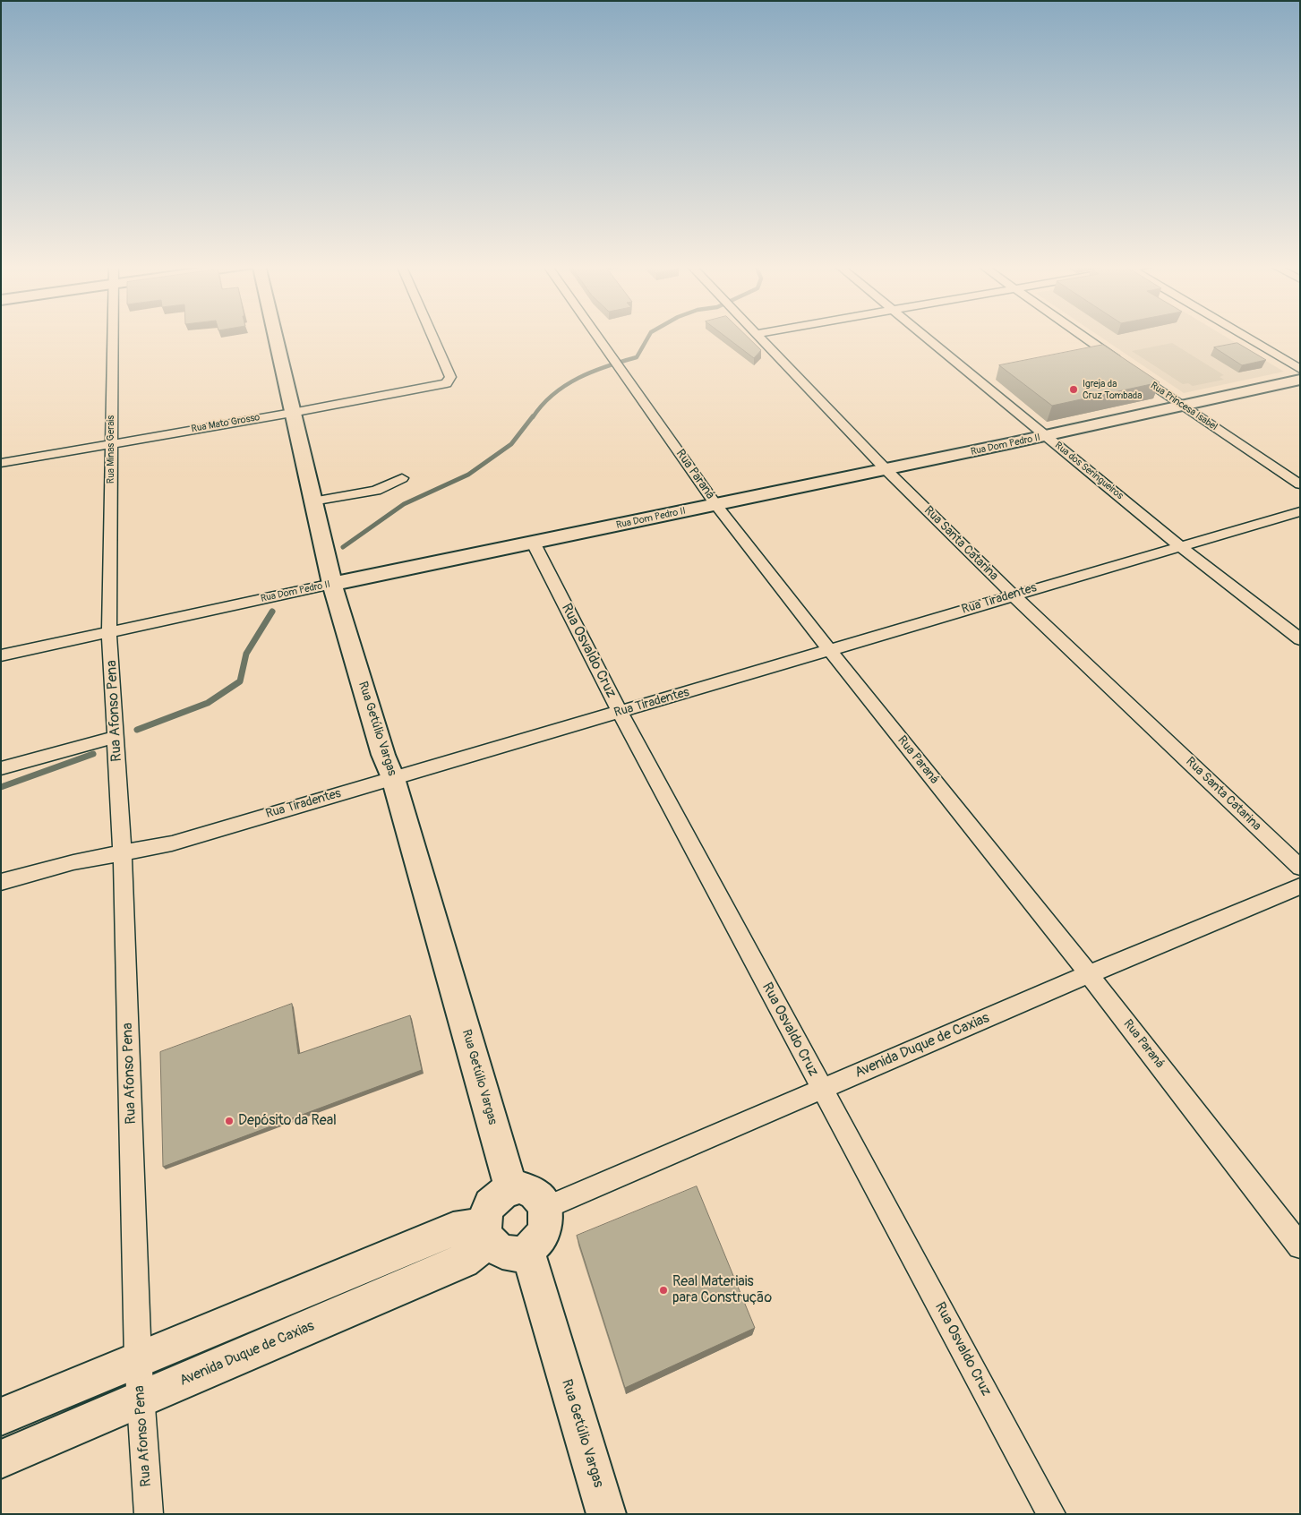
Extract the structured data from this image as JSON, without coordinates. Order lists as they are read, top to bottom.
{
  "streets": {
    "street": [
      "Rua Princesa Isabel",
      "Rua Mato Grosso",
      "Rua Dom Pedro II",
      "Rua Minas Gerais",
      "Rua dos Seringueiros",
      "Rua Paraná",
      "Rua Santa Catarina",
      "Rua Tiradentes",
      "Rua Osvaldo Cruz",
      "Rua Afonso Pena",
      "Rua Getúlio Vargas",
      "Avenida Duque de Caxias"
    ]
  },
  "crossings": [
    ["Rua Princesa Isabel", "Rua Dom Pedro II"],
    ["Rua Mato Grosso", "Rua Minas Gerais"],
    ["Rua Mato Grosso", "Rua Getúlio Vargas"],
    ["Rua Dom Pedro II", "Rua Minas Gerais"],
    ["Rua Dom Pedro II", "Rua dos Seringueiros"],
    ["Rua Dom Pedro II", "Rua Paraná"],
    ["Rua Dom Pedro II", "Rua Santa Catarina"],
    ["Rua Dom Pedro II", "Rua Osvaldo Cruz"],
    ["Rua Dom Pedro II", "Rua Afonso Pena"],
    ["Rua Dom Pedro II", "Rua Getúlio Vargas"],
    ["Rua Minas Gerais", "Rua Afonso Pena"],
    ["Rua dos Seringueiros", "Rua Tiradentes"],
    ["Rua Paraná", "Rua Tiradentes"],
    ["Rua Paraná", "Avenida Duque de Caxias"],
    ["Rua Santa Catarina", "Rua Tiradentes"],
    ["Rua Tiradentes", "Rua Osvaldo Cruz"],
    ["Rua Tiradentes", "Rua Afonso Pena"],
    ["Rua Tiradentes", "Rua Getúlio Vargas"],
    ["Rua Osvaldo Cruz", "Avenida Duque de Caxias"],
    ["Rua Afonso Pena", "Avenida Duque de Caxias"],
    ["Rua Getúlio Vargas", "Avenida Duque de Caxias"]
  ],
  "places": ["Igreja da Cruz Tombada", "Depósito da Real", "Real Materiais para Construção"]
}
